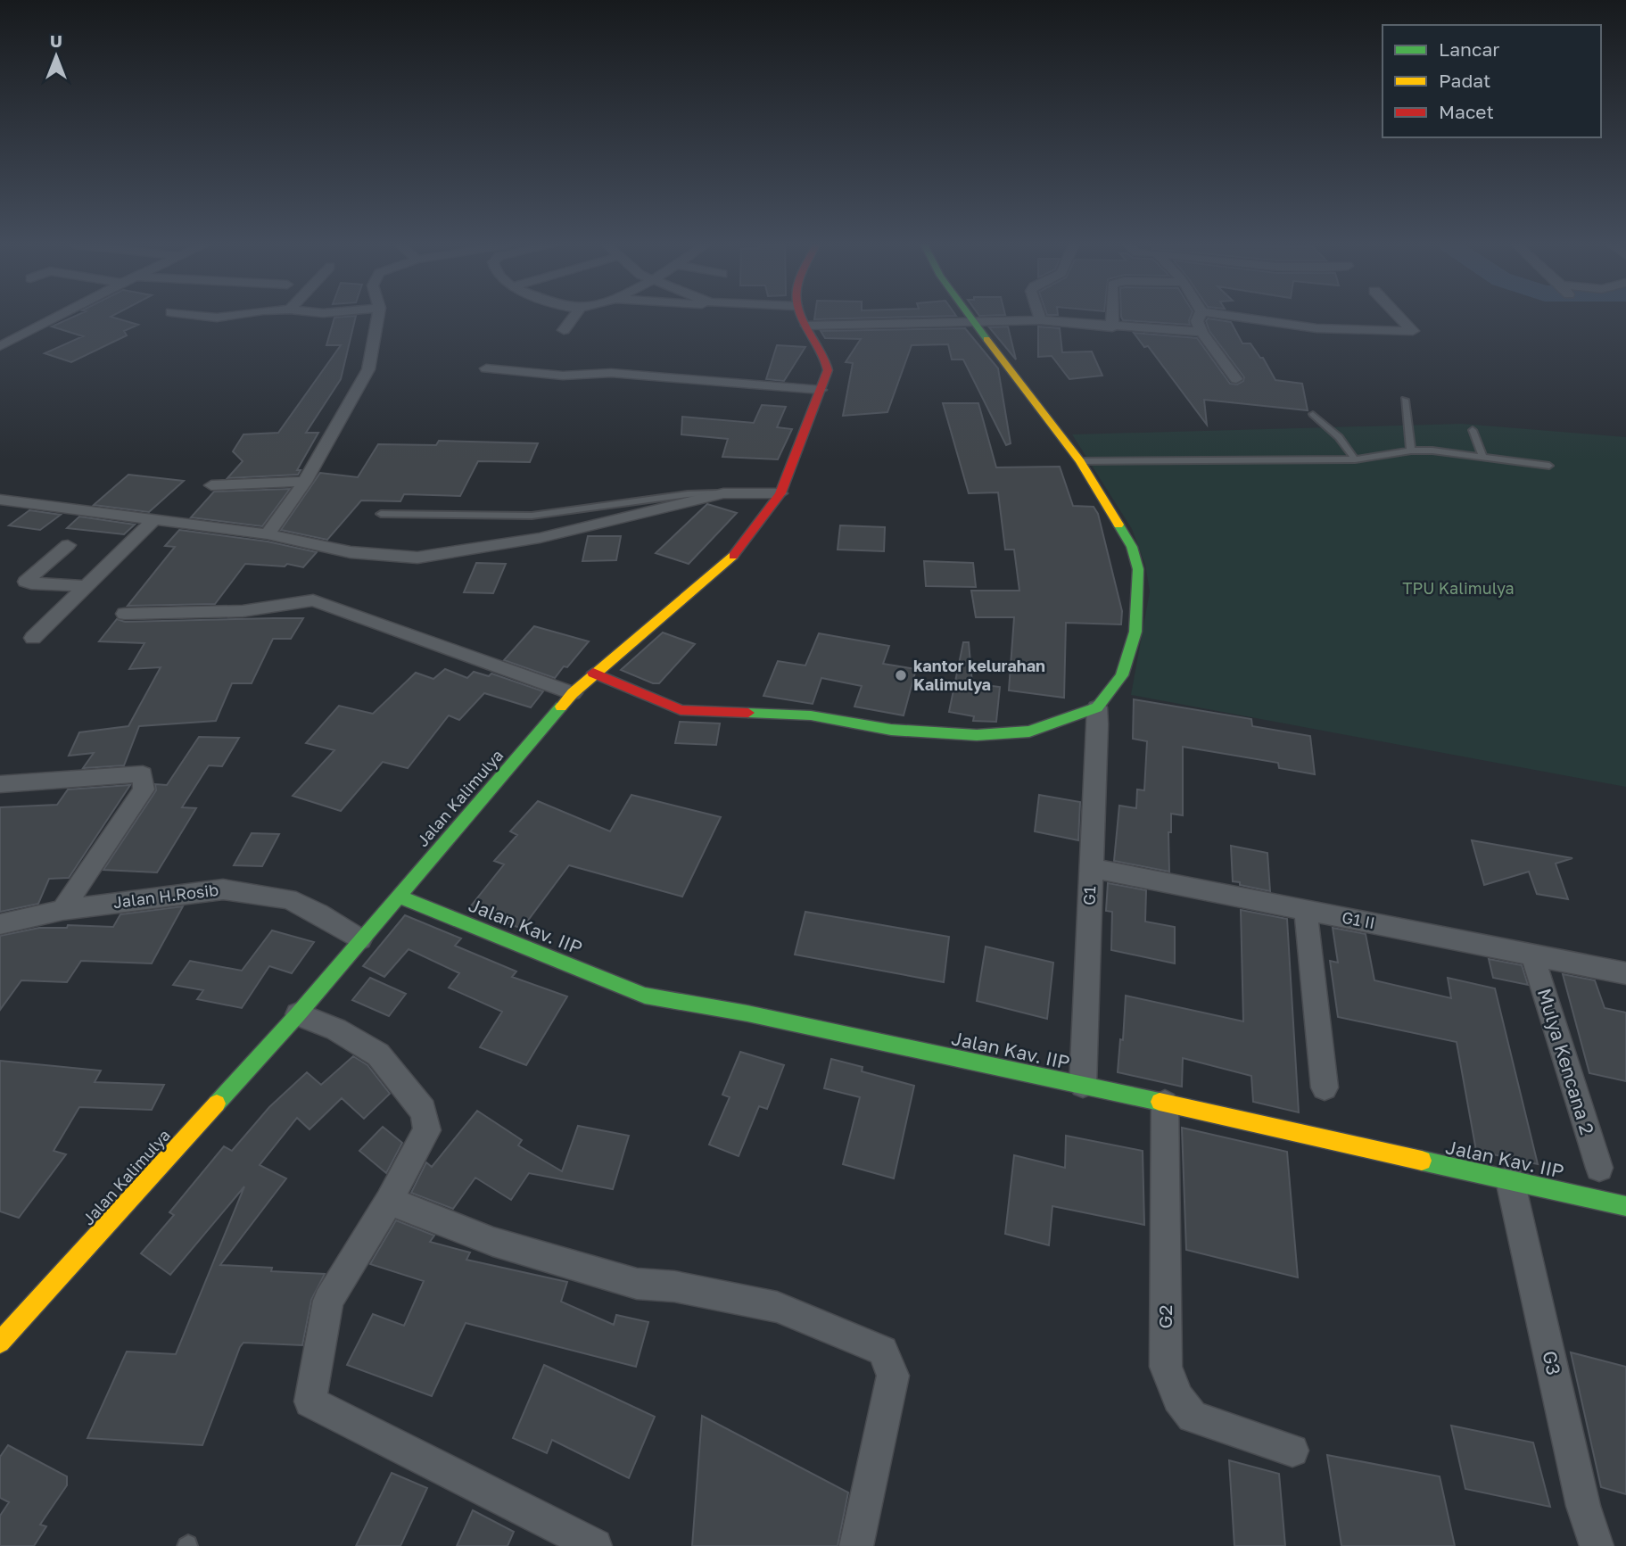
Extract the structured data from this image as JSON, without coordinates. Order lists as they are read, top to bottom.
{
  "streets": {
    "street": [
      "Jalan Kalimulya",
      "G1",
      "Jalan H.Rosib",
      "G1 II",
      "Jalan Kav. IIP",
      "Mulya Kencana 2",
      "G2",
      "G3"
    ]
  },
  "crossings": [
    ["Jalan Kalimulya", "Jalan H.Rosib"],
    ["Jalan Kalimulya", "Jalan Kav. IIP"],
    ["G1", "G1 II"],
    ["G1", "Jalan Kav. IIP"],
    ["G1 II", "Mulya Kencana 2"],
    ["Jalan Kav. IIP", "G2"],
    ["Jalan Kav. IIP", "G3"]
  ],
  "parks": ["TPU Kalimulya"],
  "places": ["kantor kelurahan Kalimulya"],
  "legend": ["Lancar", "Padat", "Macet"],
  "north": "top"
}
